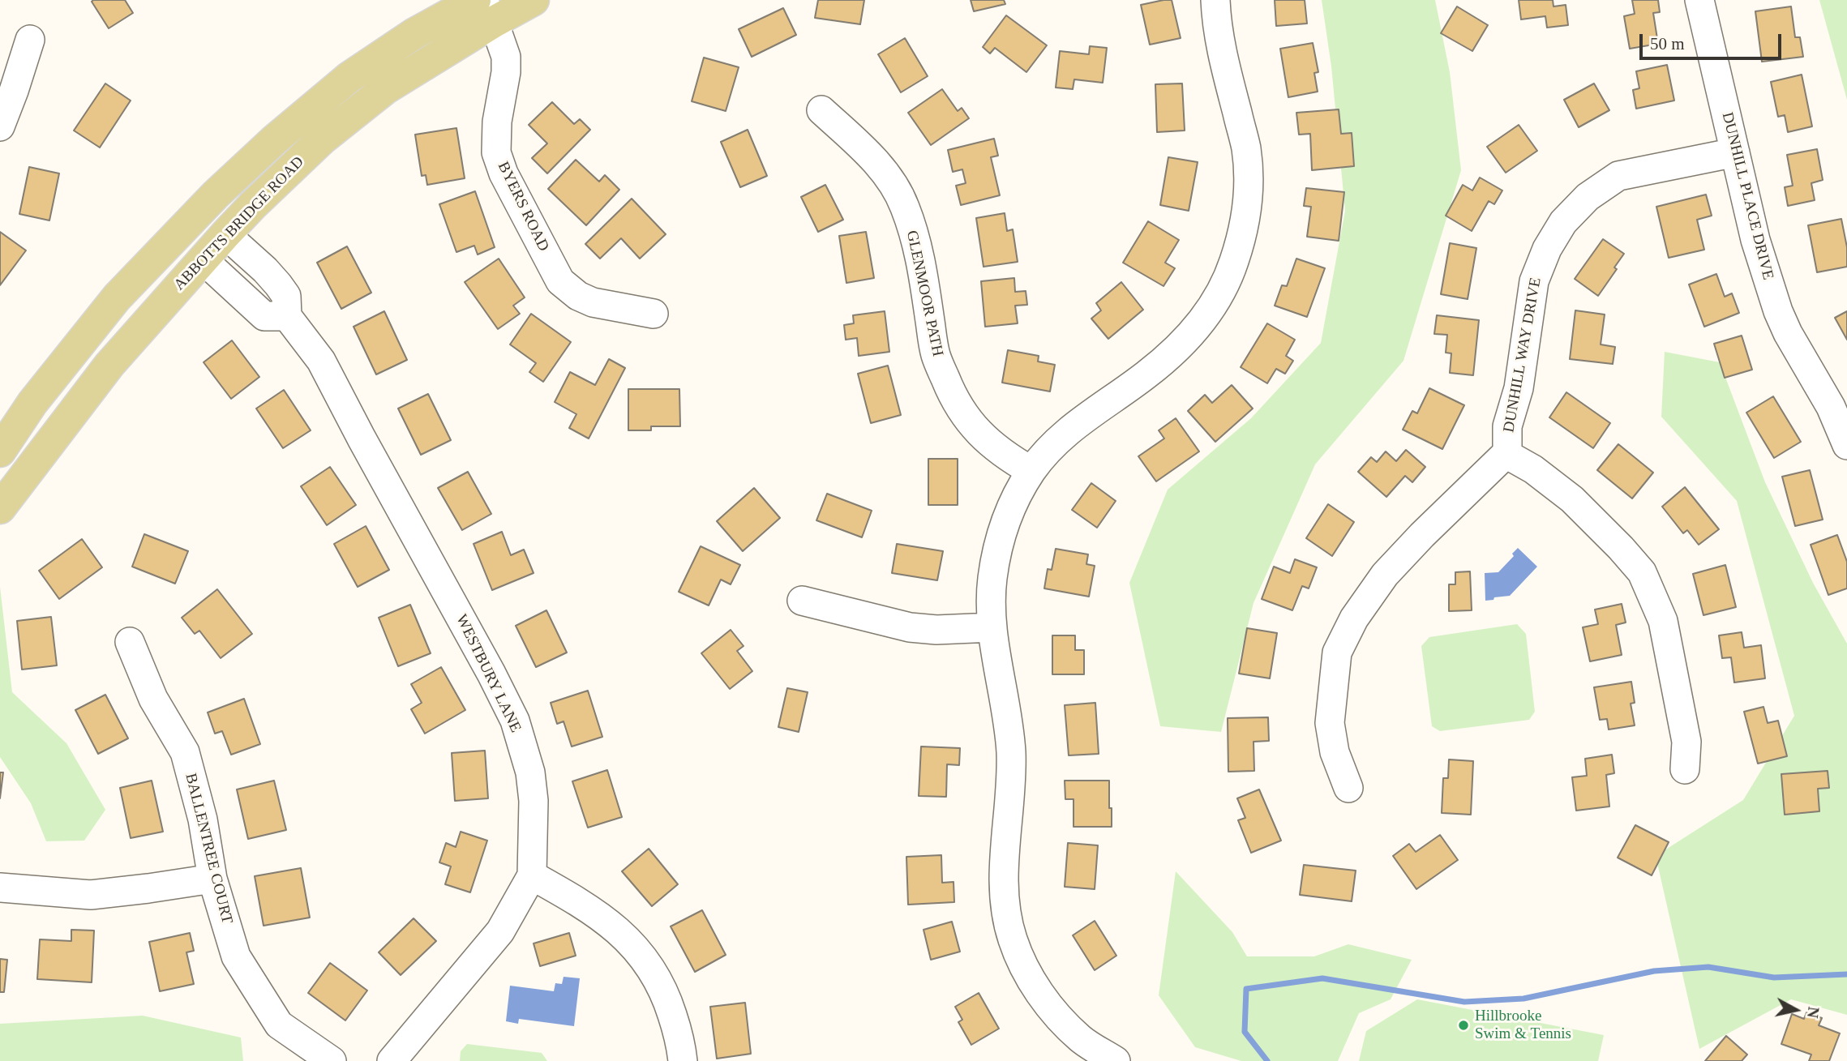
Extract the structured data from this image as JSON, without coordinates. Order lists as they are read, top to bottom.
{
  "streets": {
    "main road": ["ABBOTTS BRIDGE ROAD"],
    "street": [
      "DUNHILL PLACE DRIVE",
      "BYERS ROAD",
      "GLENMOOR PATH",
      "DUNHILL WAY DRIVE",
      "WESTBURY LANE",
      "BALLENTREE COURT"
    ]
  },
  "crossings": [
    ["DUNHILL PLACE DRIVE", "DUNHILL WAY DRIVE"],
    ["BYERS ROAD", "ABBOTTS BRIDGE ROAD"],
    ["ABBOTTS BRIDGE ROAD", "WESTBURY LANE"]
  ],
  "places": ["Hillbrooke Swim & Tennis"],
  "scale_bar": "50 m",
  "north": "right"
}
